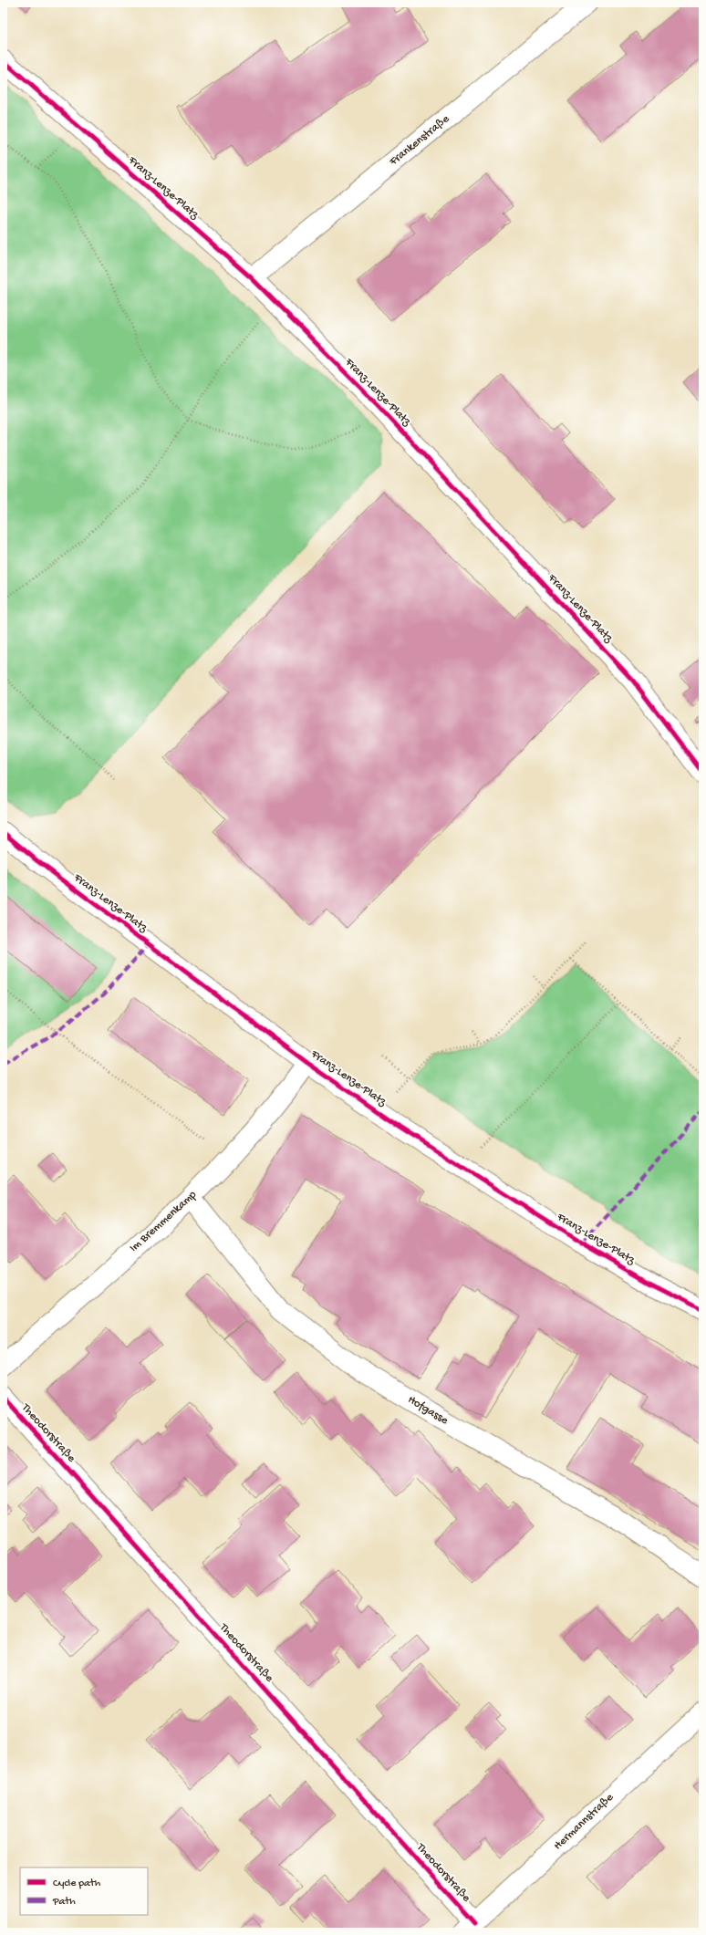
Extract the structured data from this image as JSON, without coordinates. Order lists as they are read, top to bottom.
{
  "streets": {
    "street": [
      "Frankenstraße",
      "Franz-Lenze-Platz",
      "Im Bremmenkamp",
      "Hofgasse",
      "Theodorstraße",
      "Hermannstraße"
    ]
  },
  "crossings": [
    ["Frankenstraße", "Franz-Lenze-Platz"],
    ["Franz-Lenze-Platz", "Im Bremmenkamp"],
    ["Im Bremmenkamp", "Hofgasse"],
    ["Theodorstraße", "Hermannstraße"]
  ],
  "legend": ["Cycle path", "Path"]
}
